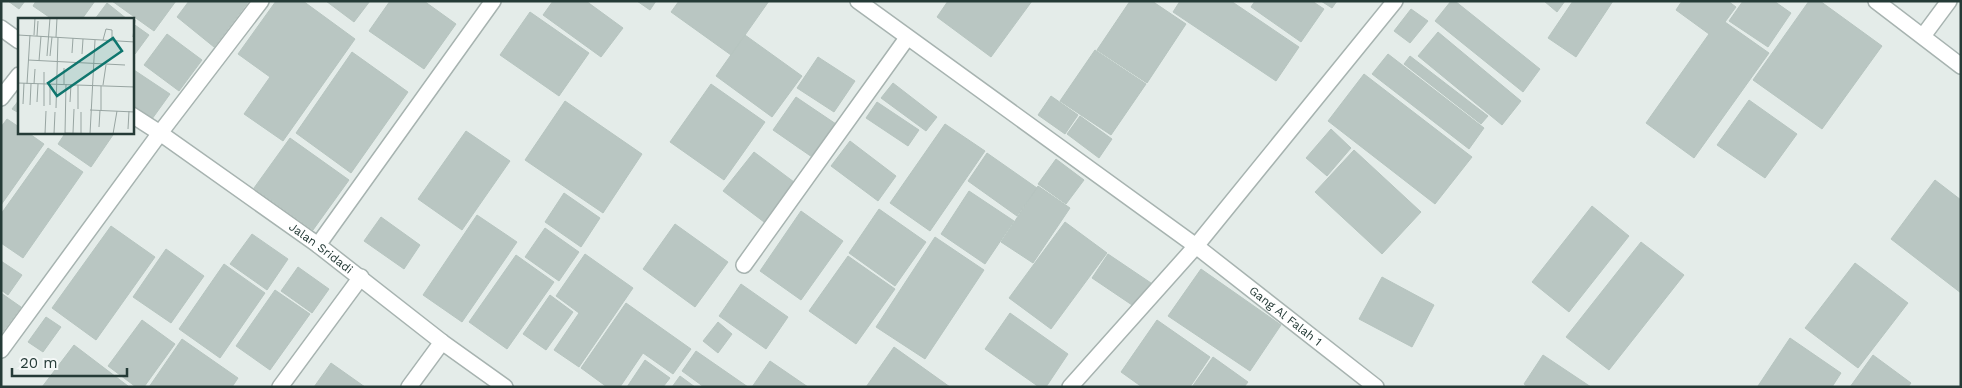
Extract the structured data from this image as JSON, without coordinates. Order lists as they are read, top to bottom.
{
  "streets": {
    "street": ["Jalan Sridadi", "Gang Al Falah 1"]
  },
  "scale_bar": "20 m"
}
